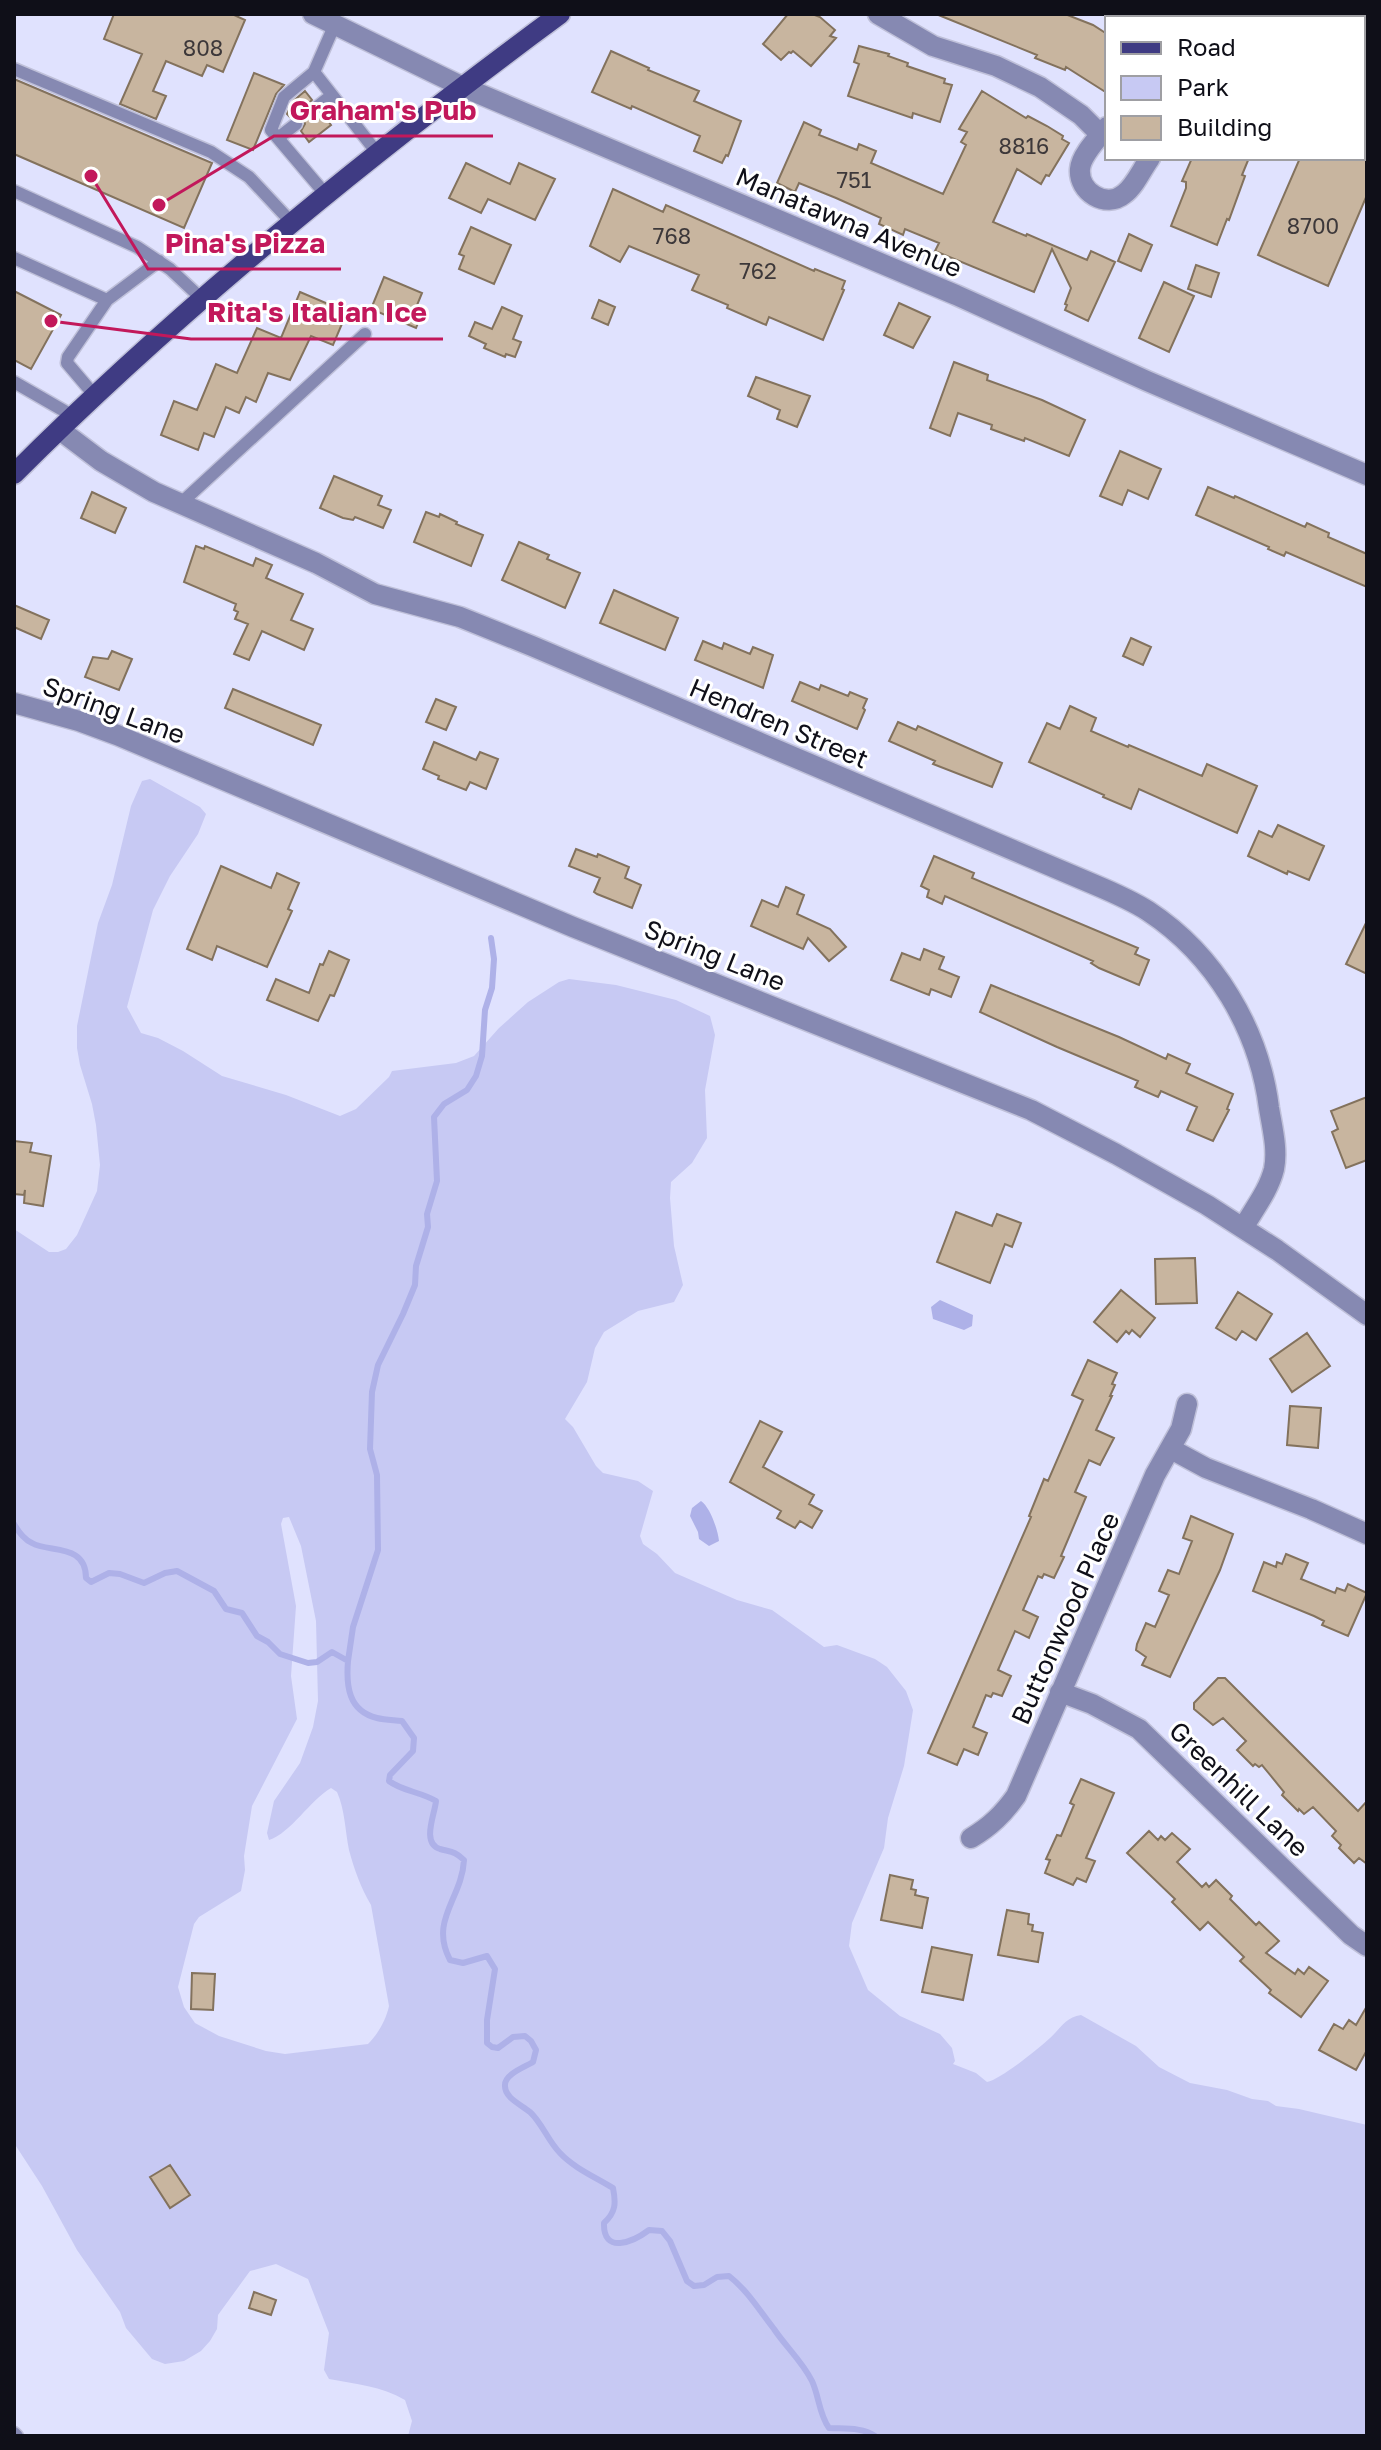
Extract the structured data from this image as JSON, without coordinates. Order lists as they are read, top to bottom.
{
  "streets": {
    "street": [
      "Manatawna Avenue",
      "Spring Lane",
      "Hendren Street",
      "Buttonwood Place",
      "Greenhill Lane"
    ]
  },
  "crossings": [
    ["Spring Lane", "Hendren Street"],
    ["Buttonwood Place", "Greenhill Lane"]
  ],
  "places": ["Pina's Pizza", "Graham's Pub", "Rita's Italian Ice"],
  "house_numbers": [
    "808",
    "8816",
    "751",
    "8700",
    "768",
    "762"
  ],
  "legend": ["Road", "Park", "Building"]
}
